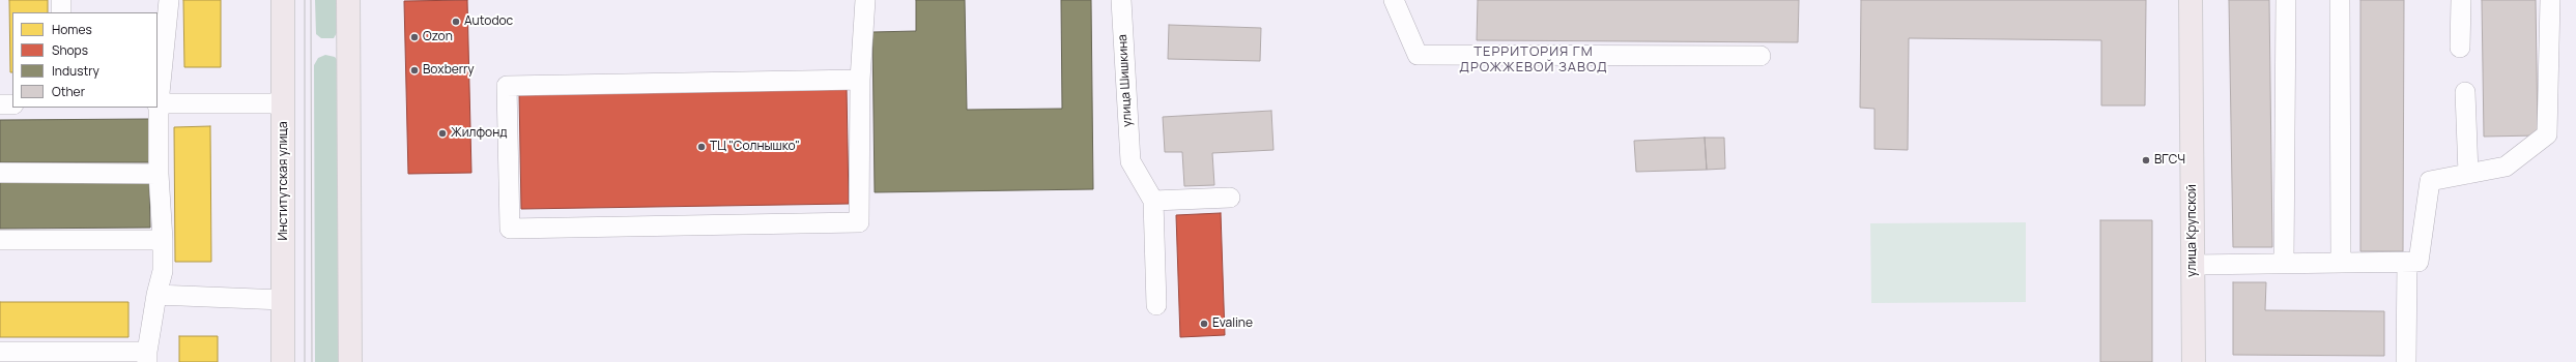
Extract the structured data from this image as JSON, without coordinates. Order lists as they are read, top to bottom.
{
  "streets": {
    "main road": ["Институтская улица", "улица Крупской"],
    "street": ["улица Шишкина"]
  },
  "districts": ["ТЕРРИТОРИЯ ГМ ДРОЖЖЕВОЙ ЗАВОД"],
  "places": [
    "Autodoc",
    "Ozon",
    "Boxberry",
    "Жилфонд",
    "ТЦ \"Солнышко\"",
    "ВГСЧ",
    "Evaline"
  ],
  "legend": [
    "Homes",
    "Shops",
    "Industry",
    "Other"
  ]
}
